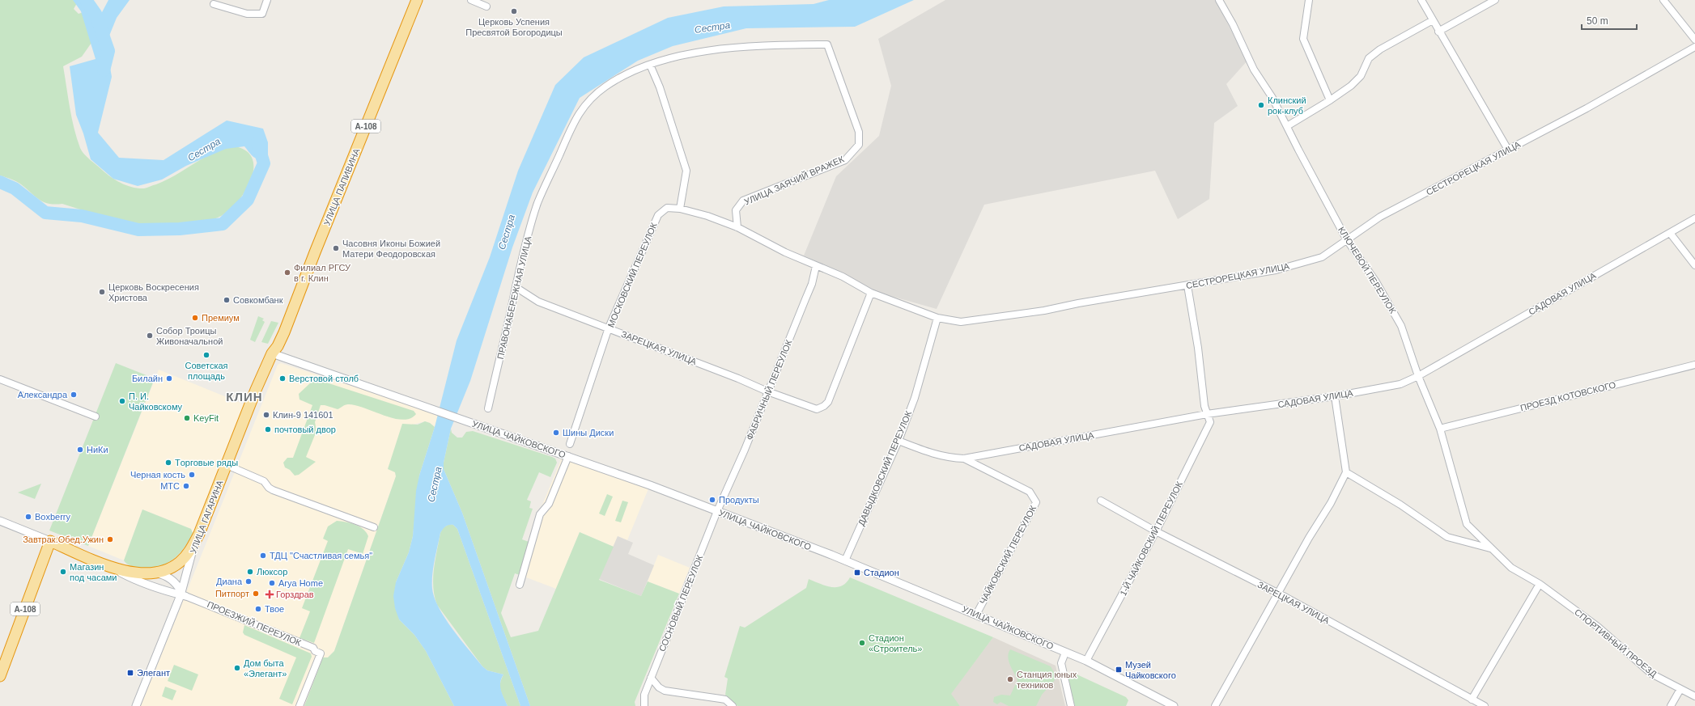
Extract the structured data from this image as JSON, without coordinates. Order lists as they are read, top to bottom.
{
  "streets": {
    "highway": ["А-108", "УЛИЦА ПАПИВИНА", "УЛИЦА ГАГАРИНА"],
    "street": [
      "СЕСТРОРЕЦКАЯ УЛИЦА",
      "УЛИЦА ЗАЯЧИЙ ВРАЖЕК",
      "КЛЮЧЕВОЙ ПЕРЕУЛОК",
      "МОСКОВСКИЙ ПЕРЕУЛОК",
      "САДОВАЯ УЛИЦА",
      "ПРАВОНАБЕРЕЖНАЯ УЛИЦА",
      "ЗАРЕЦКАЯ УЛИЦА",
      "ФАБРИЧНЫЙ ПЕРЕУЛОК",
      "ПРОЕЗД КОТОВСКОГО",
      "УЛИЦА ЧАЙКОВСКОГО",
      "ДАВЫДКОВСКИЙ ПЕРЕУЛОК",
      "1-Й ЧАЙКОВСКИЙ ПЕРЕУЛОК",
      "ЧАЙКОВСКИЙ ПЕРЕУЛОК",
      "СОСНОВЫЙ ПЕРЕУЛОК",
      "ПРОЕЗЖИЙ ПЕРЕУЛОК",
      "СПОРТИВНЫЙ ПРОЕЗД"
    ]
  },
  "crossings": [
    ["А-108", "УЛИЦА ГАГАРИНА"],
    ["СЕСТРОРЕЦКАЯ УЛИЦА", "КЛЮЧЕВОЙ ПЕРЕУЛОК"],
    ["СЕСТРОРЕЦКАЯ УЛИЦА", "МОСКОВСКИЙ ПЕРЕУЛОК"],
    ["СЕСТРОРЕЦКАЯ УЛИЦА", "ЗАРЕЦКАЯ УЛИЦА"],
    ["СЕСТРОРЕЦКАЯ УЛИЦА", "ФАБРИЧНЫЙ ПЕРЕУЛОК"],
    ["СЕСТРОРЕЦКАЯ УЛИЦА", "ДАВЫДКОВСКИЙ ПЕРЕУЛОК"],
    ["СЕСТРОРЕЦКАЯ УЛИЦА", "1-Й ЧАЙКОВСКИЙ ПЕРЕУЛОК"],
    ["УЛИЦА ЗАЯЧИЙ ВРАЖЕК", "МОСКОВСКИЙ ПЕРЕУЛОК"],
    ["УЛИЦА ЗАЯЧИЙ ВРАЖЕК", "ПРАВОНАБЕРЕЖНАЯ УЛИЦА"],
    ["УЛИЦА ПАПИВИНА", "УЛИЦА ЧАЙКОВСКОГО"],
    ["УЛИЦА ПАПИВИНА", "УЛИЦА ГАГАРИНА"],
    ["КЛЮЧЕВОЙ ПЕРЕУЛОК", "САДОВАЯ УЛИЦА"],
    ["КЛЮЧЕВОЙ ПЕРЕУЛОК", "ПРОЕЗД КОТОВСКОГО"],
    ["КЛЮЧЕВОЙ ПЕРЕУЛОК", "СПОРТИВНЫЙ ПРОЕЗД"],
    ["МОСКОВСКИЙ ПЕРЕУЛОК", "ЗАРЕЦКАЯ УЛИЦА"],
    ["МОСКОВСКИЙ ПЕРЕУЛОК", "ФАБРИЧНЫЙ ПЕРЕУЛОК"],
    ["САДОВАЯ УЛИЦА", "ДАВЫДКОВСКИЙ ПЕРЕУЛОК"],
    ["САДОВАЯ УЛИЦА", "1-Й ЧАЙКОВСКИЙ ПЕРЕУЛОК"],
    ["САДОВАЯ УЛИЦА", "ЧАЙКОВСКИЙ ПЕРЕУЛОК"],
    ["ПРАВОНАБЕРЕЖНАЯ УЛИЦА", "ЗАРЕЦКАЯ УЛИЦА"],
    ["ЗАРЕЦКАЯ УЛИЦА", "ФАБРИЧНЫЙ ПЕРЕУЛОК"],
    ["ЗАРЕЦКАЯ УЛИЦА", "1-Й ЧАЙКОВСКИЙ ПЕРЕУЛОК"],
    ["ФАБРИЧНЫЙ ПЕРЕУЛОК", "УЛИЦА ЧАЙКОВСКОГО"],
    ["ФАБРИЧНЫЙ ПЕРЕУЛОК", "СОСНОВЫЙ ПЕРЕУЛОК"],
    ["УЛИЦА ЧАЙКОВСКОГО", "ДАВЫДКОВСКИЙ ПЕРЕУЛОК"],
    ["УЛИЦА ЧАЙКОВСКОГО", "УЛИЦА ГАГАРИНА"],
    ["УЛИЦА ЧАЙКОВСКОГО", "1-Й ЧАЙКОВСКИЙ ПЕРЕУЛОК"],
    ["УЛИЦА ЧАЙКОВСКОГО", "ЧАЙКОВСКИЙ ПЕРЕУЛОК"],
    ["УЛИЦА ЧАЙКОВСКОГО", "СОСНОВЫЙ ПЕРЕУЛОК"],
    ["УЛИЦА ГАГАРИНА", "ПРОЕЗЖИЙ ПЕРЕУЛОК"]
  ],
  "districts": ["КЛИН"],
  "water": ["Сестра"],
  "places": {
    "other": [
      "Церковь Успения Пресвятой Богородицы",
      "Клинский рок-клуб",
      "Часовня Иконы Божией Матери Феодоровская",
      "Филиал РГСУ в г. Клин",
      "Церковь Воскресения Христова",
      "Совкомбанк",
      "Премиум",
      "Собор Троицы Живоначальной",
      "Советская площадь",
      "Билайн",
      "Верстовой столб",
      "Александра",
      "П. И. Чайковскому",
      "Клин-9 141601",
      "KeyFit",
      "почтовый двор",
      "Шины Диски",
      "НиКи",
      "Tорговые ряды",
      "Черная кость",
      "МТС",
      "Продукты",
      "Boxberry",
      "Завтрак.Обед.Ужин",
      "ТДЦ \"Счастливая семья\"",
      "Магазин под часами",
      "Люксор",
      "Диана",
      "Arya Home",
      "Питпорт",
      "Твое",
      "Стадион «Строитель»",
      "Дом быта «Элегант»",
      "Станция юных техников"
    ],
    "transit": ["Стадион", "Музей Чайковского", "Элегант"],
    "health": ["Горздрав"]
  },
  "scale_bar": "50 m"
}
